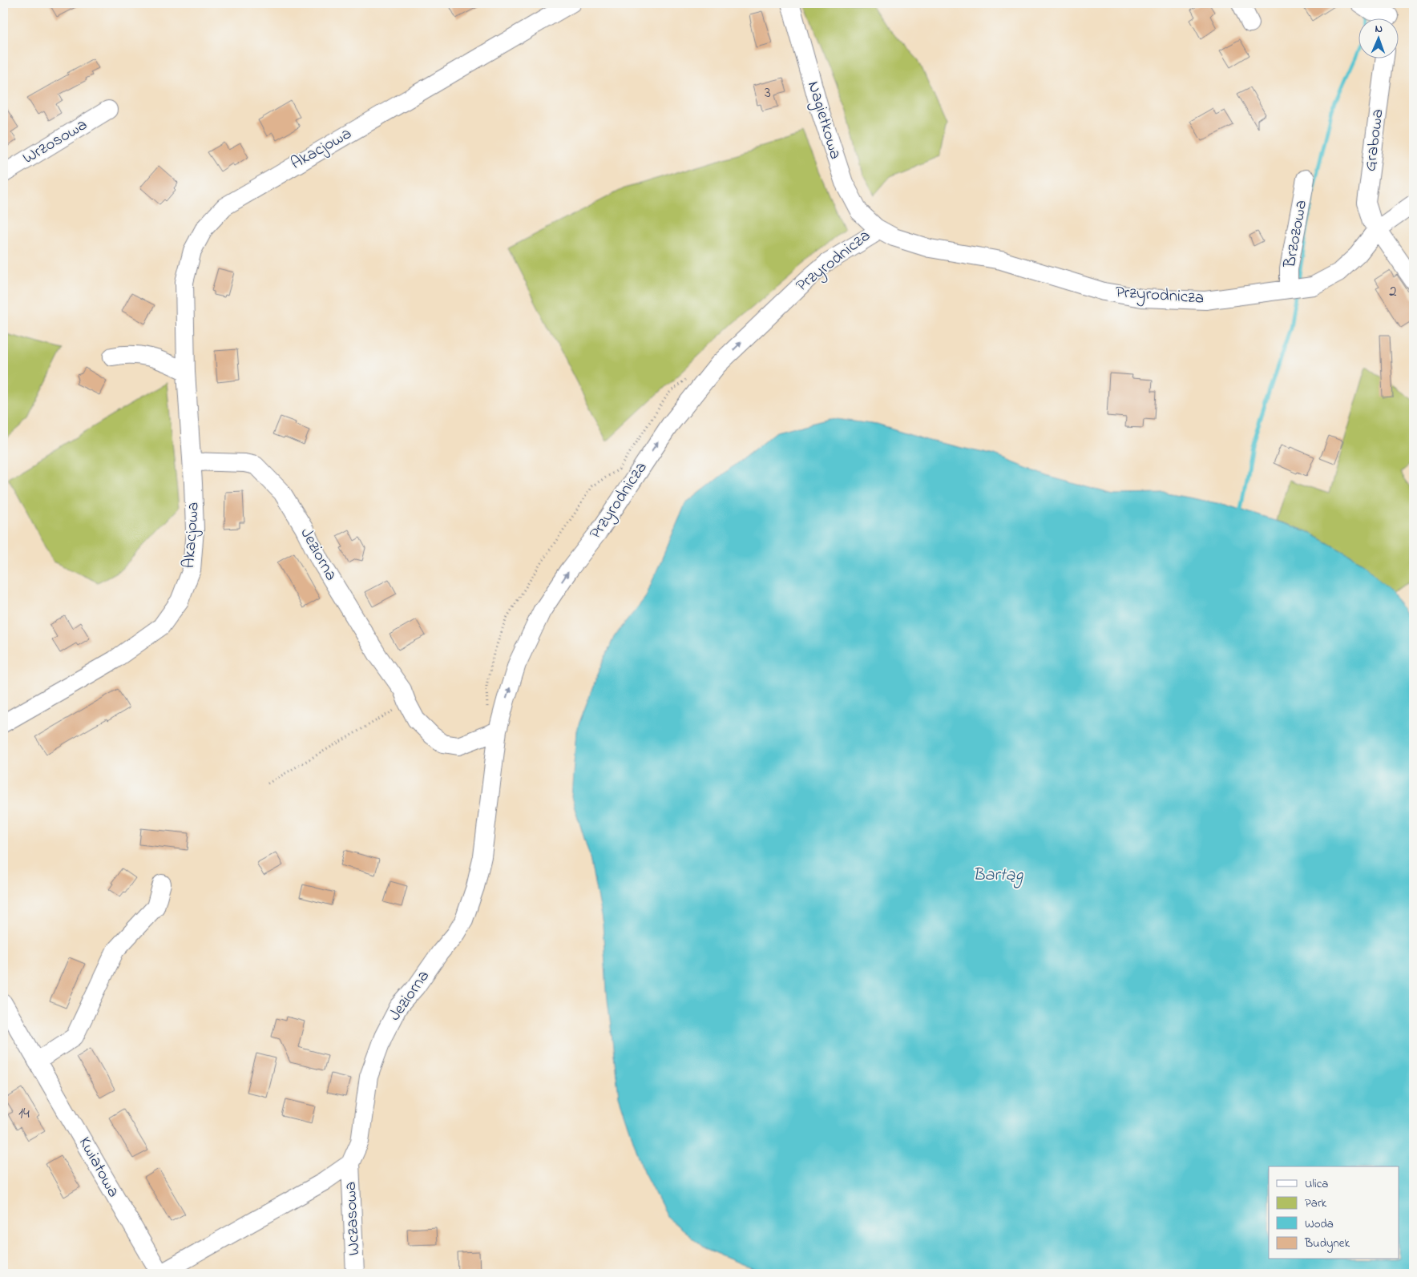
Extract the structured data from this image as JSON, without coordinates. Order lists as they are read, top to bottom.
{
  "streets": {
    "street": [
      "Nagietkowa",
      "Grabowa",
      "Wrzosowa",
      "Akacjowa",
      "Brzozowa",
      "Przyrodnicza",
      "Jeziorna",
      "Kwiatowa",
      "Wczasowa"
    ]
  },
  "crossings": [
    ["Nagietkowa", "Przyrodnicza"],
    ["Grabowa", "Przyrodnicza"],
    ["Akacjowa", "Jeziorna"],
    ["Brzozowa", "Przyrodnicza"],
    ["Przyrodnicza", "Jeziorna"],
    ["Jeziorna", "Wczasowa"]
  ],
  "one_way": ["Przyrodnicza"],
  "water": ["Bartąg"],
  "house_numbers": ["3", "2", "14"],
  "legend": [
    "Ulica",
    "Park",
    "Woda",
    "Budynek"
  ],
  "north": "top"
}
